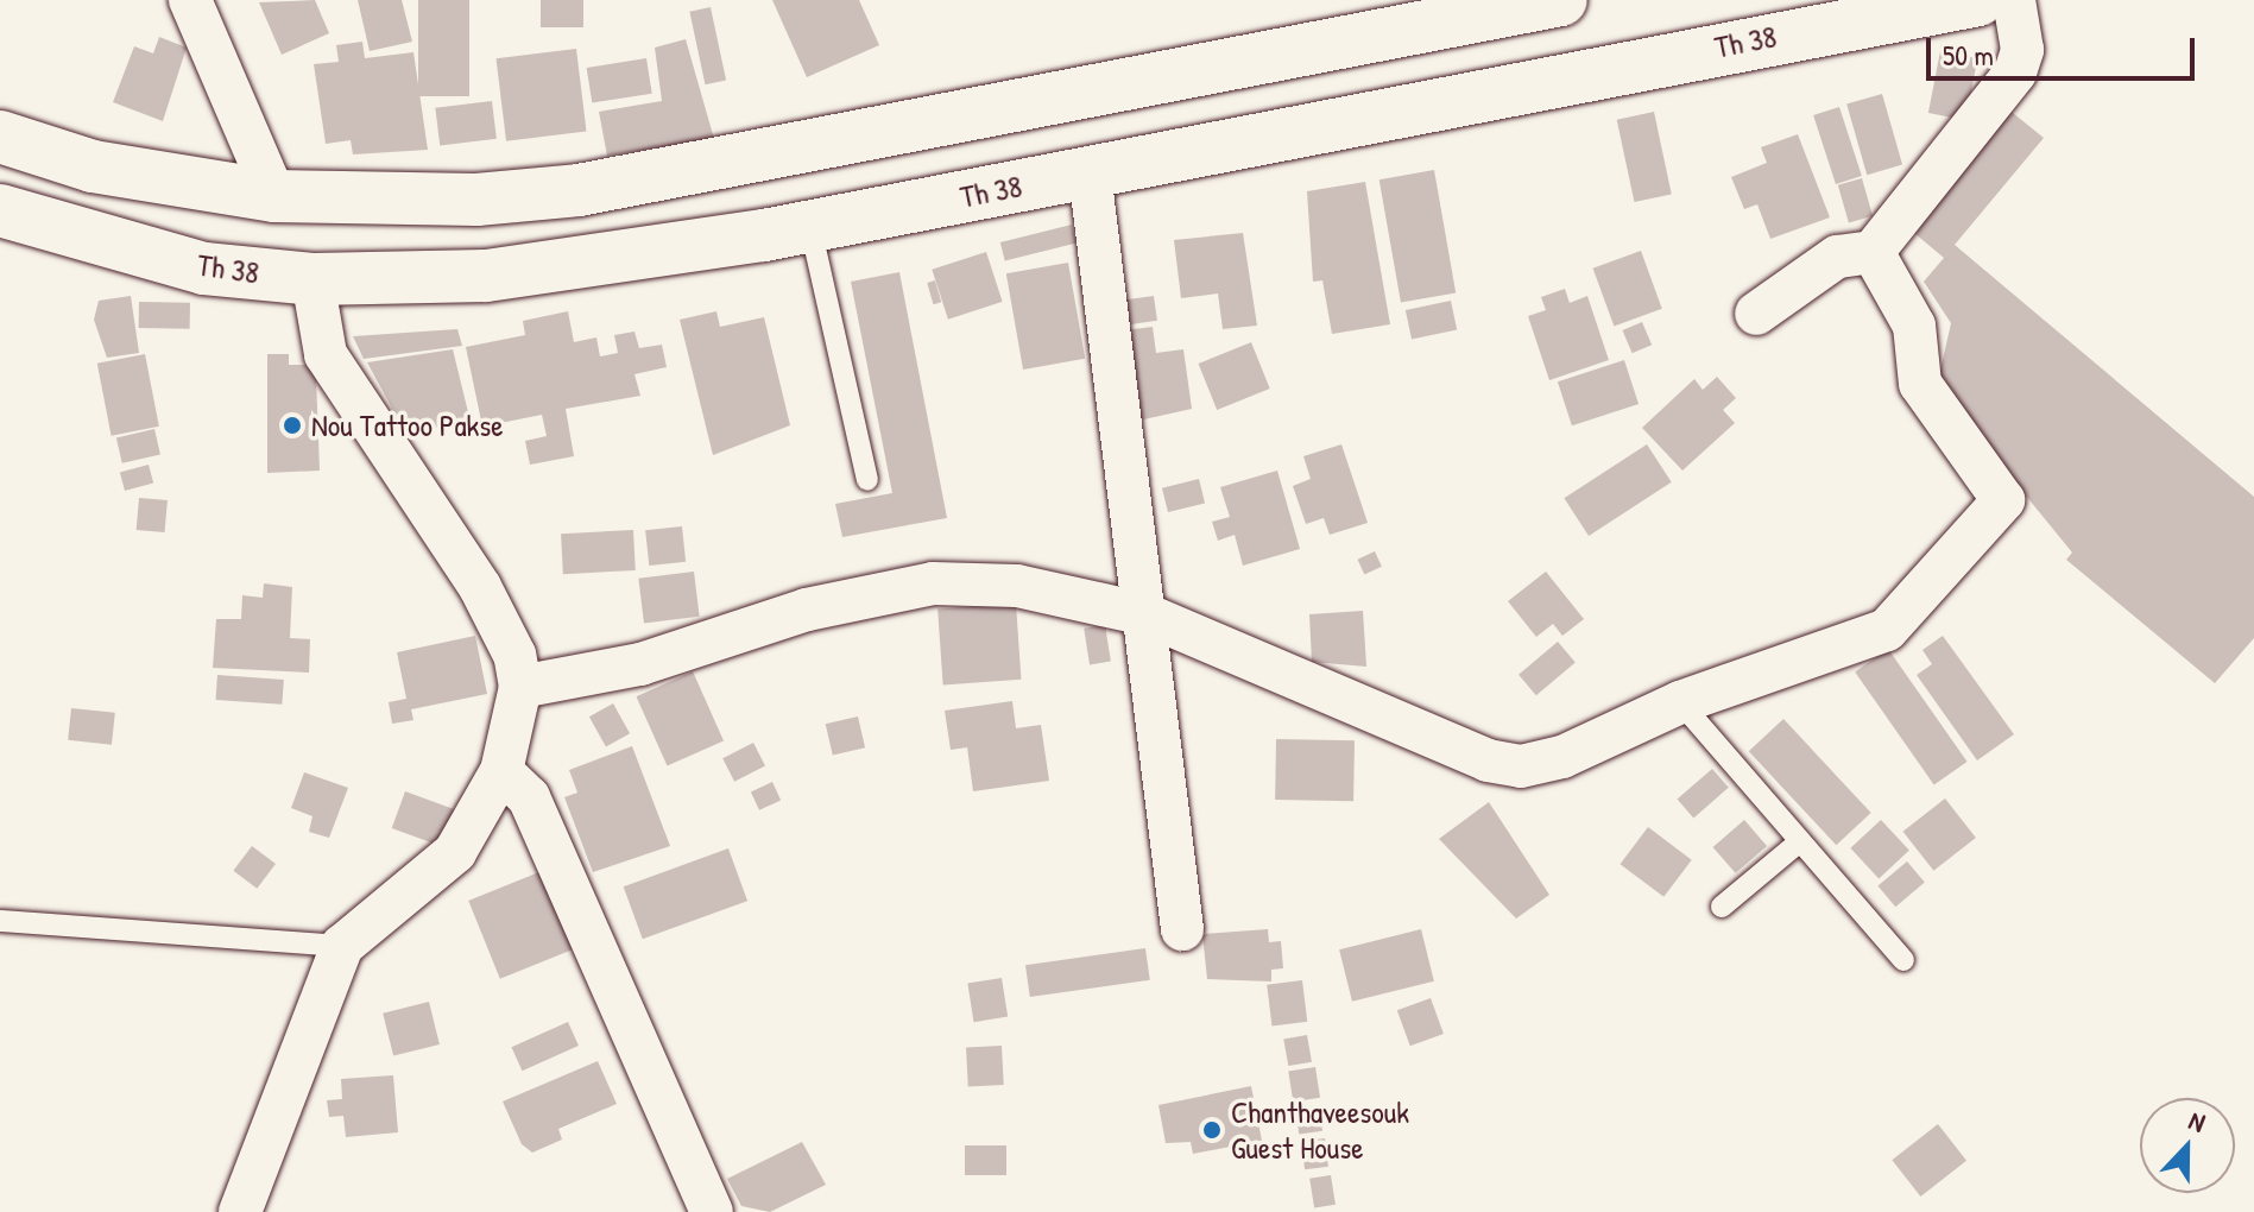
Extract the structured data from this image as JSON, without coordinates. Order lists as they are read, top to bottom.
{
  "streets": {
    "street": ["Th 38"]
  },
  "places": ["Nou Tattoo Pakse", "Chanthaveesouk Guest House"],
  "scale_bar": "50 m",
  "north": "top"
}
